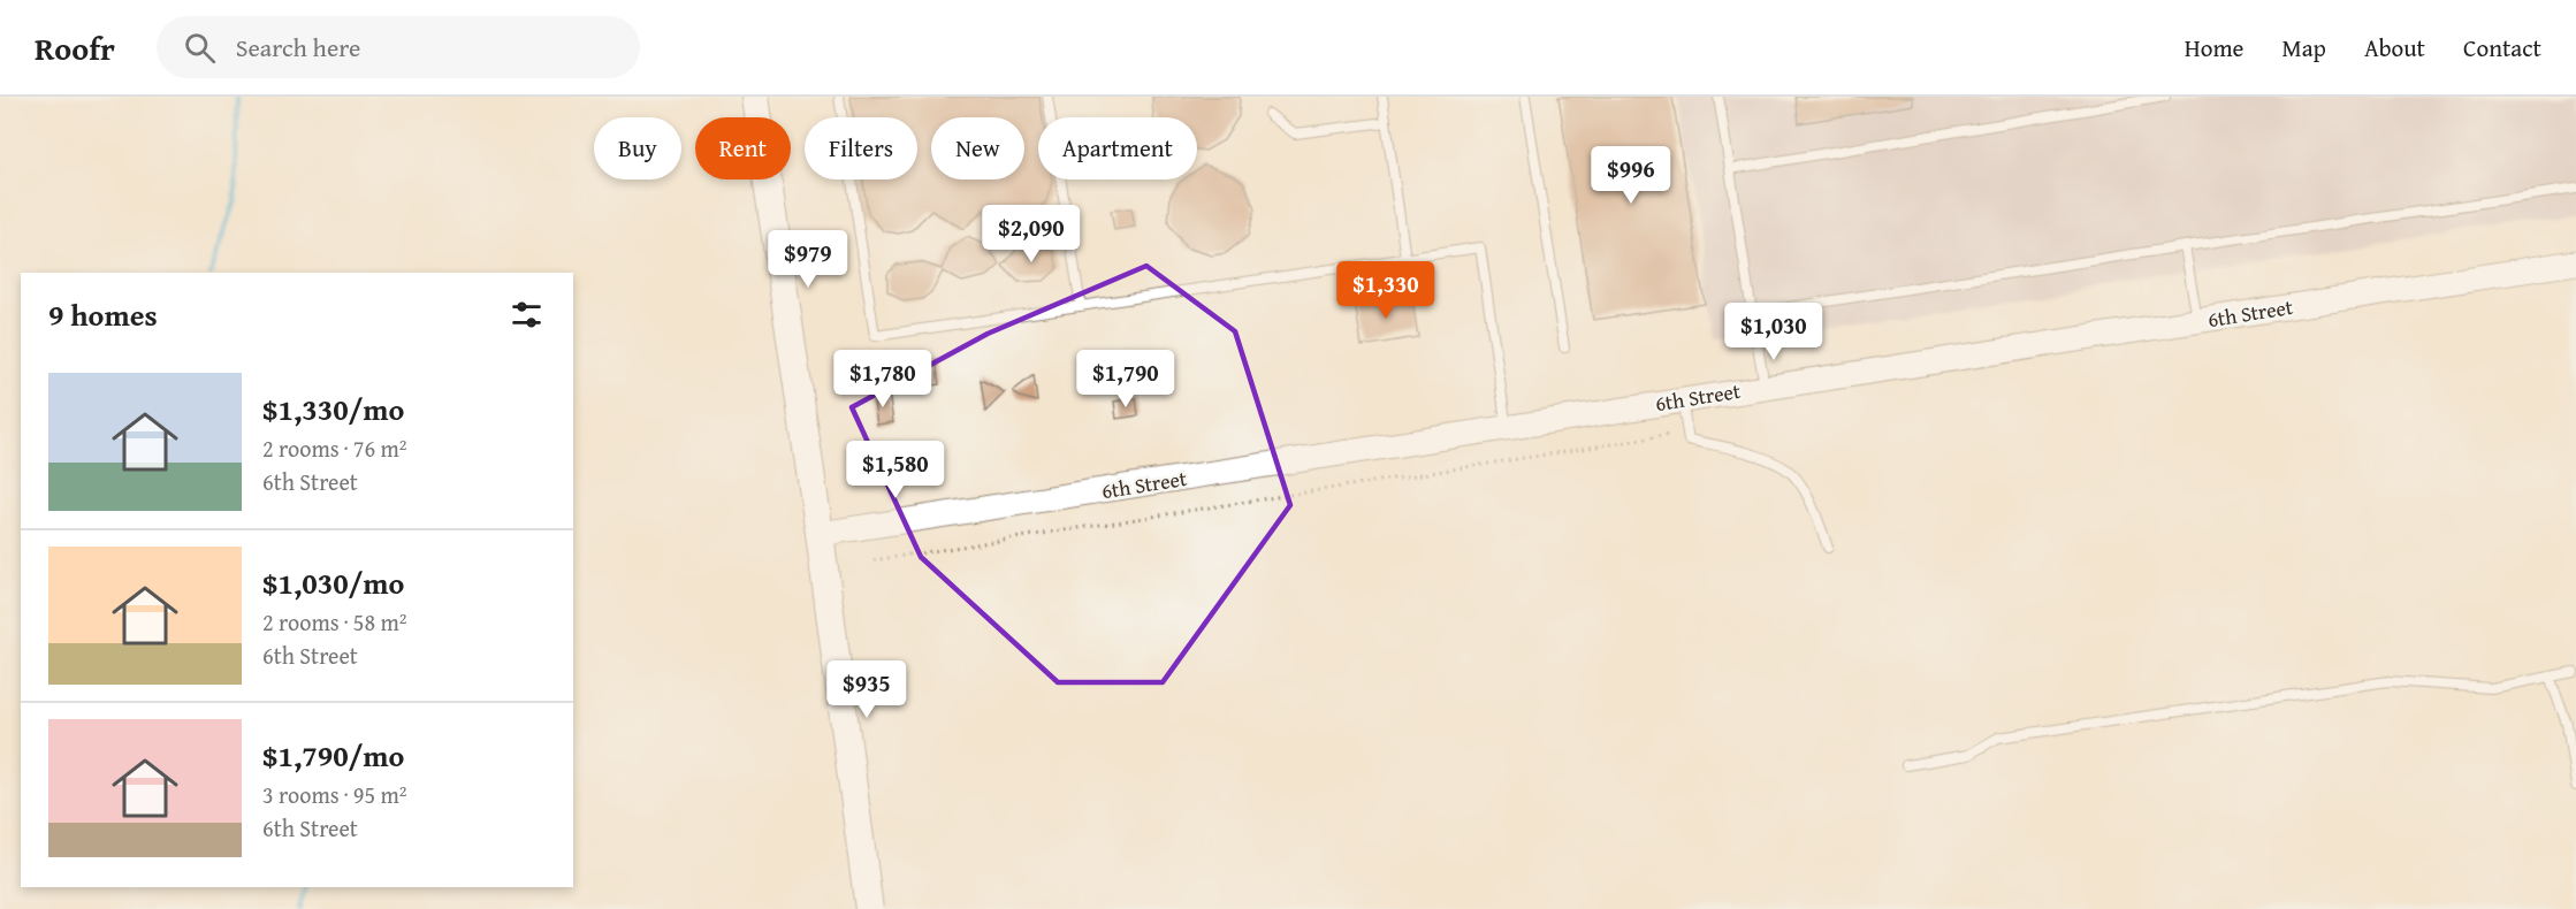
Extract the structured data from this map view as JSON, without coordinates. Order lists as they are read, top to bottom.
{
  "streets": {
    "street": ["6th Street"]
  },
  "page": {
    "header": "Roofr",
    "search": "Search here",
    "nav": [
      "Home",
      "Map",
      "About",
      "Contact"
    ],
    "chip": [
      "Buy",
      "Rent",
      "Filters",
      "New",
      "Apartment"
    ],
    "price": [
      "$996",
      "$2,090",
      "$979",
      "$1,330",
      "$1,030",
      "$1,780",
      "$1,790",
      "$1,580",
      "$935"
    ],
    "heading": "9 homes",
    "list": [
      {
        "name": "$1,330/mo",
        "note": "2 rooms · 76 m² · 6th Street"
      },
      {
        "name": "$1,030/mo",
        "note": "2 rooms · 58 m² · 6th Street"
      },
      {
        "name": "$1,790/mo",
        "note": "3 rooms · 95 m² · 6th Street"
      }
    ]
  }
}
